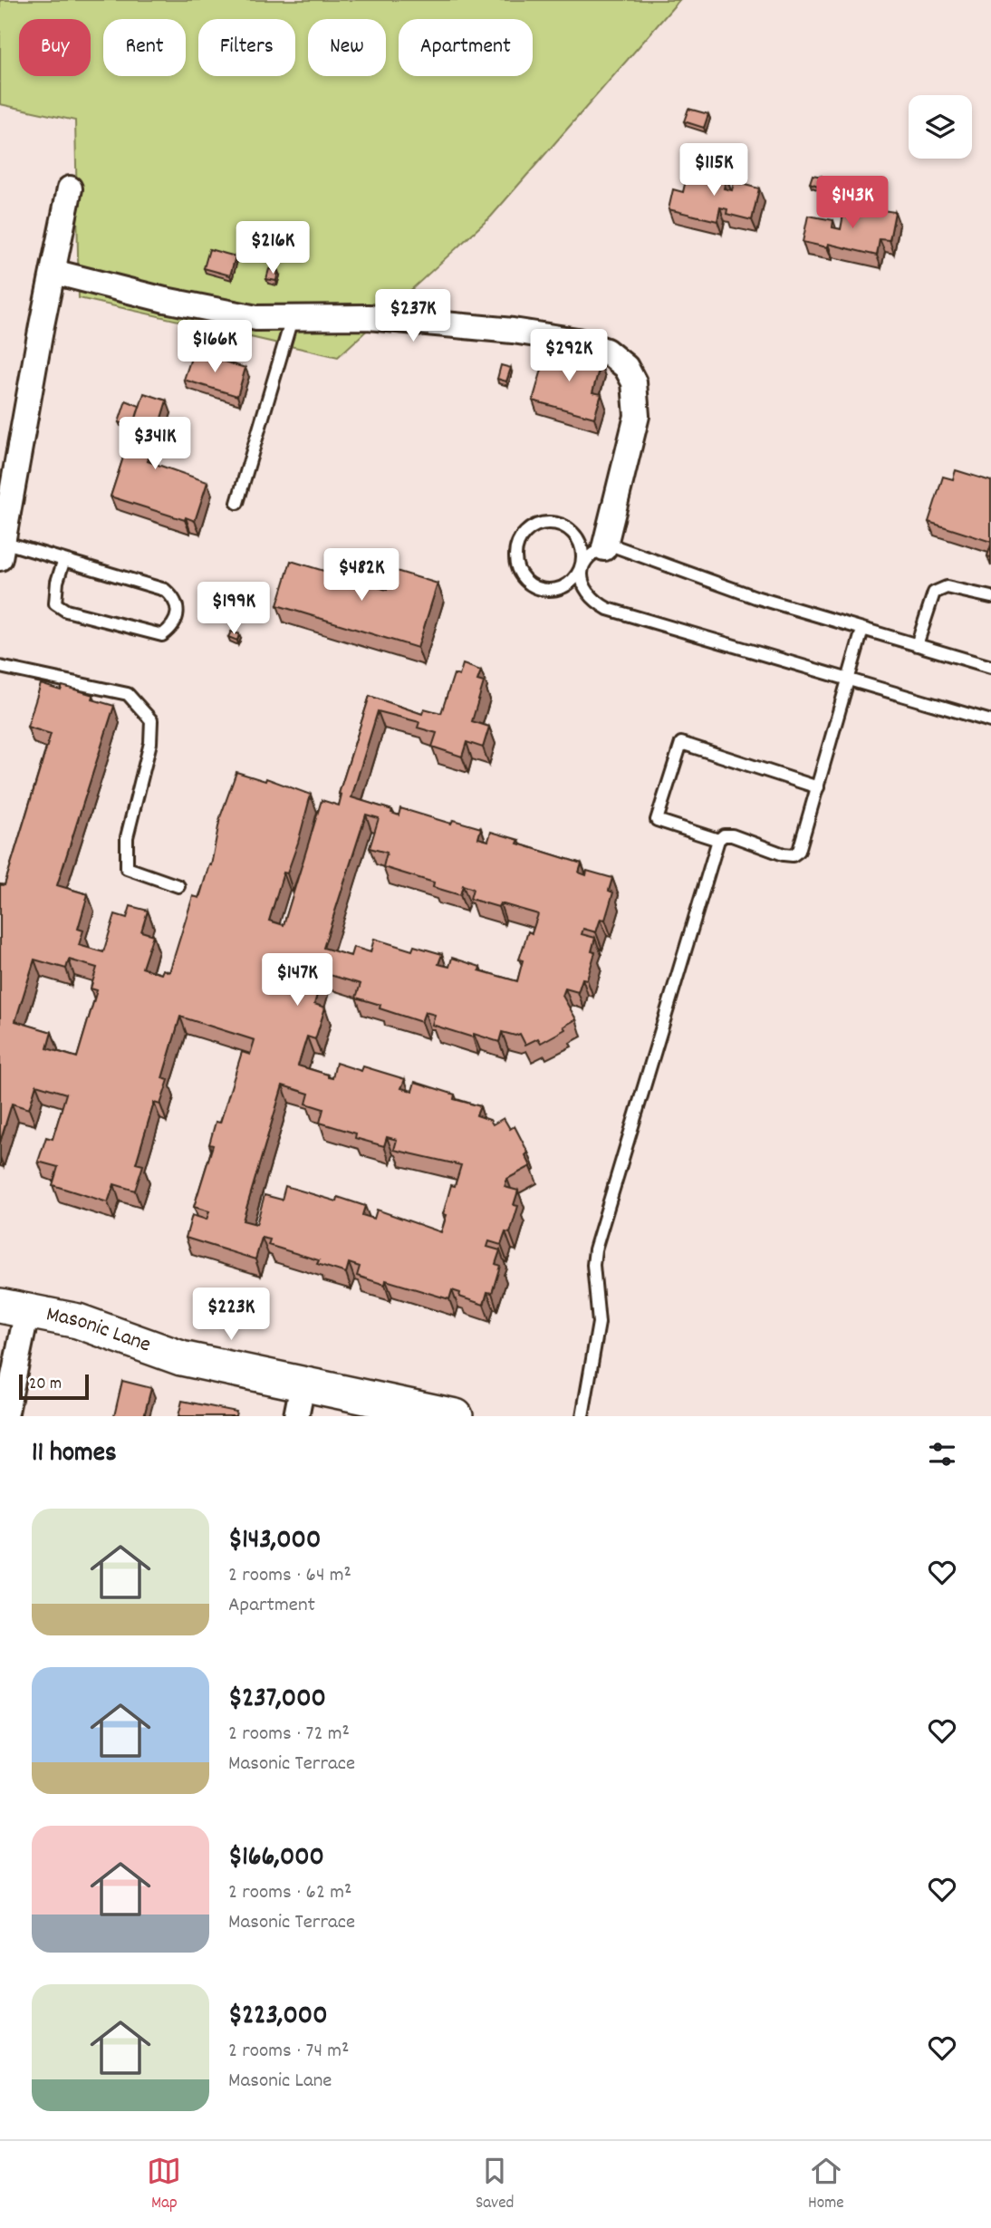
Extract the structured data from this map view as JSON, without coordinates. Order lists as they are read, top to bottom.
{
  "streets": {
    "main road": ["Masonic Lane"]
  },
  "scale_bar": "20 m",
  "page": {
    "chip": [
      "Buy",
      "Rent",
      "Filters",
      "New",
      "Apartment"
    ],
    "price": [
      "$115K",
      "$143K",
      "$216K",
      "$237K",
      "$166K",
      "$292K",
      "$341K",
      "$482K",
      "$199K",
      "$147K",
      "$223K"
    ],
    "scale": "20 m",
    "heading": "11 homes",
    "list": [
      {
        "name": "$143,000",
        "note": "2 rooms · 64 m² · Apartment"
      },
      {
        "name": "$237,000",
        "note": "2 rooms · 72 m² · Masonic Terrace"
      },
      {
        "name": "$166,000",
        "note": "2 rooms · 62 m² · Masonic Terrace"
      },
      {
        "name": "$223,000",
        "note": "2 rooms · 74 m² · Masonic Lane"
      }
    ],
    "tabs": ["Map", "Saved", "Home"]
  }
}
